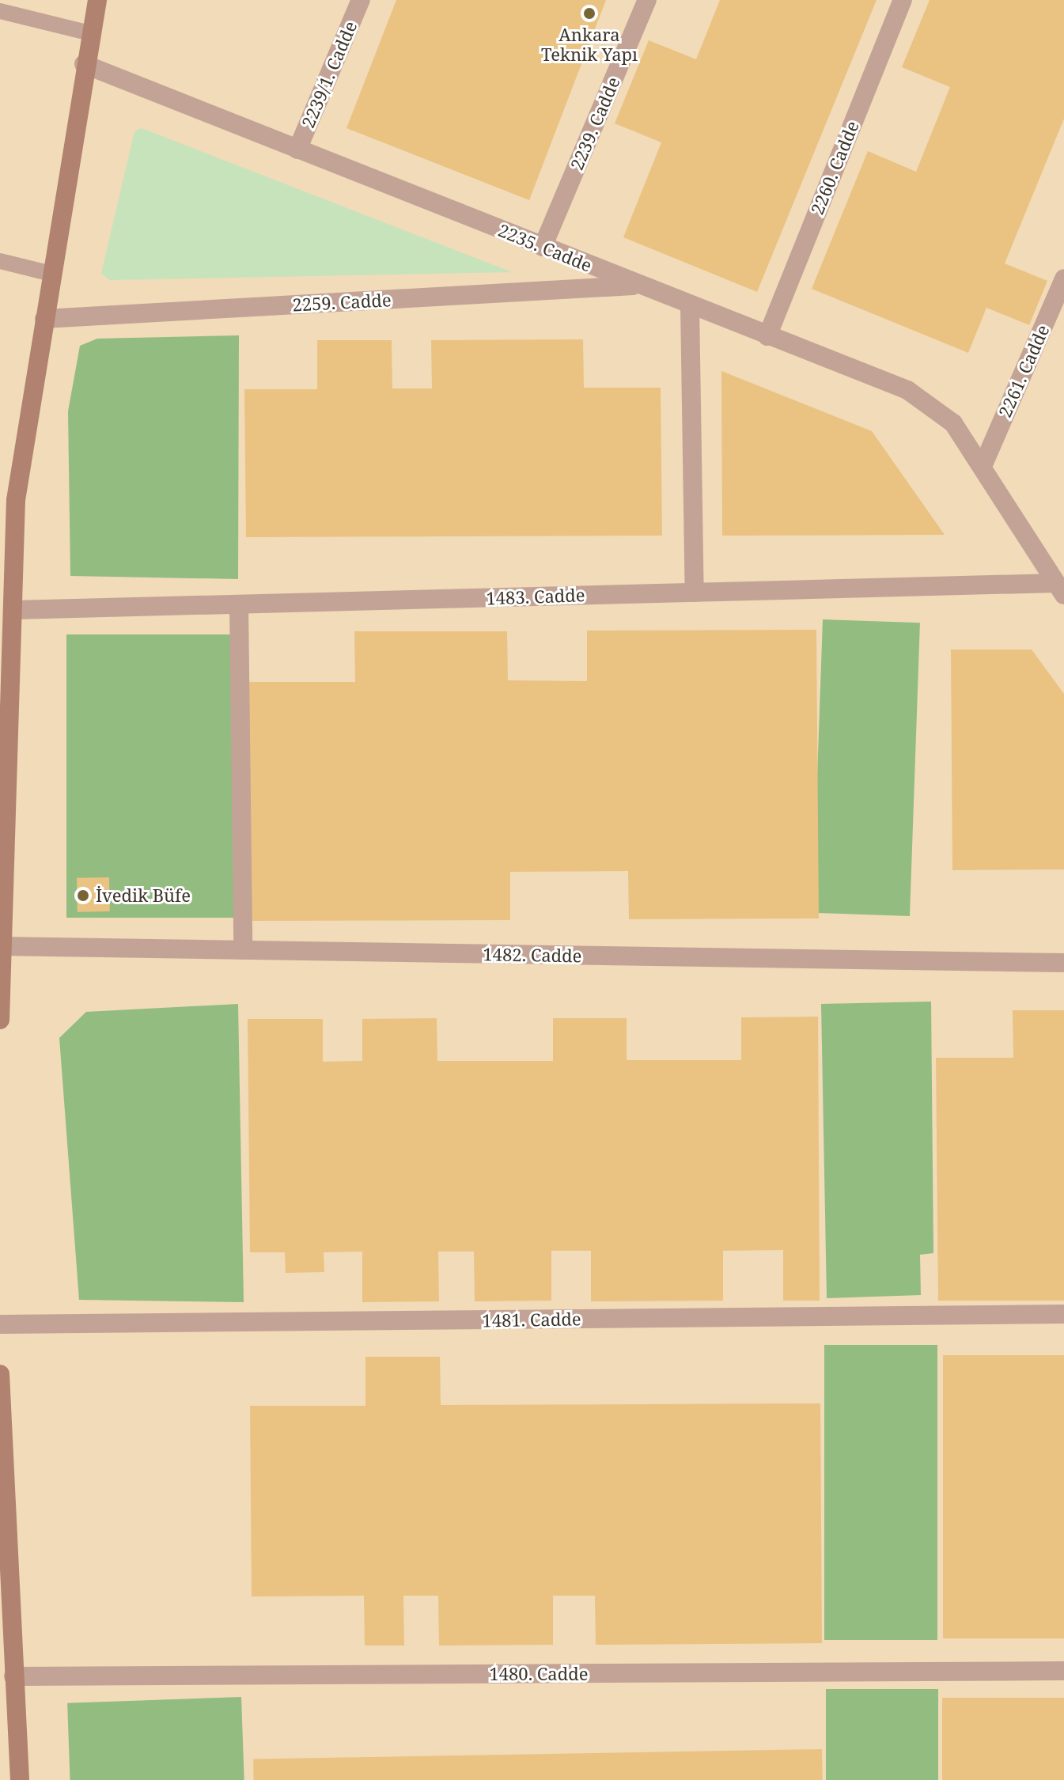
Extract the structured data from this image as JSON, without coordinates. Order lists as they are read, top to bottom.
{
  "streets": {
    "street": [
      "2239/1. Cadde",
      "2239. Cadde",
      "2260. Cadde",
      "2235. Cadde",
      "2259. Cadde",
      "2261. Cadde",
      "1483. Cadde",
      "1482. Cadde",
      "1481. Cadde",
      "1480. Cadde"
    ]
  },
  "crossings": [
    ["2239/1. Cadde", "2235. Cadde"],
    ["2239. Cadde", "2235. Cadde"],
    ["2260. Cadde", "2235. Cadde"],
    ["2235. Cadde", "2259. Cadde"],
    ["2235. Cadde", "2261. Cadde"],
    ["2235. Cadde", "1483. Cadde"]
  ],
  "places": ["Ankara Teknik Yapı", "İvedik Büfe"]
}
